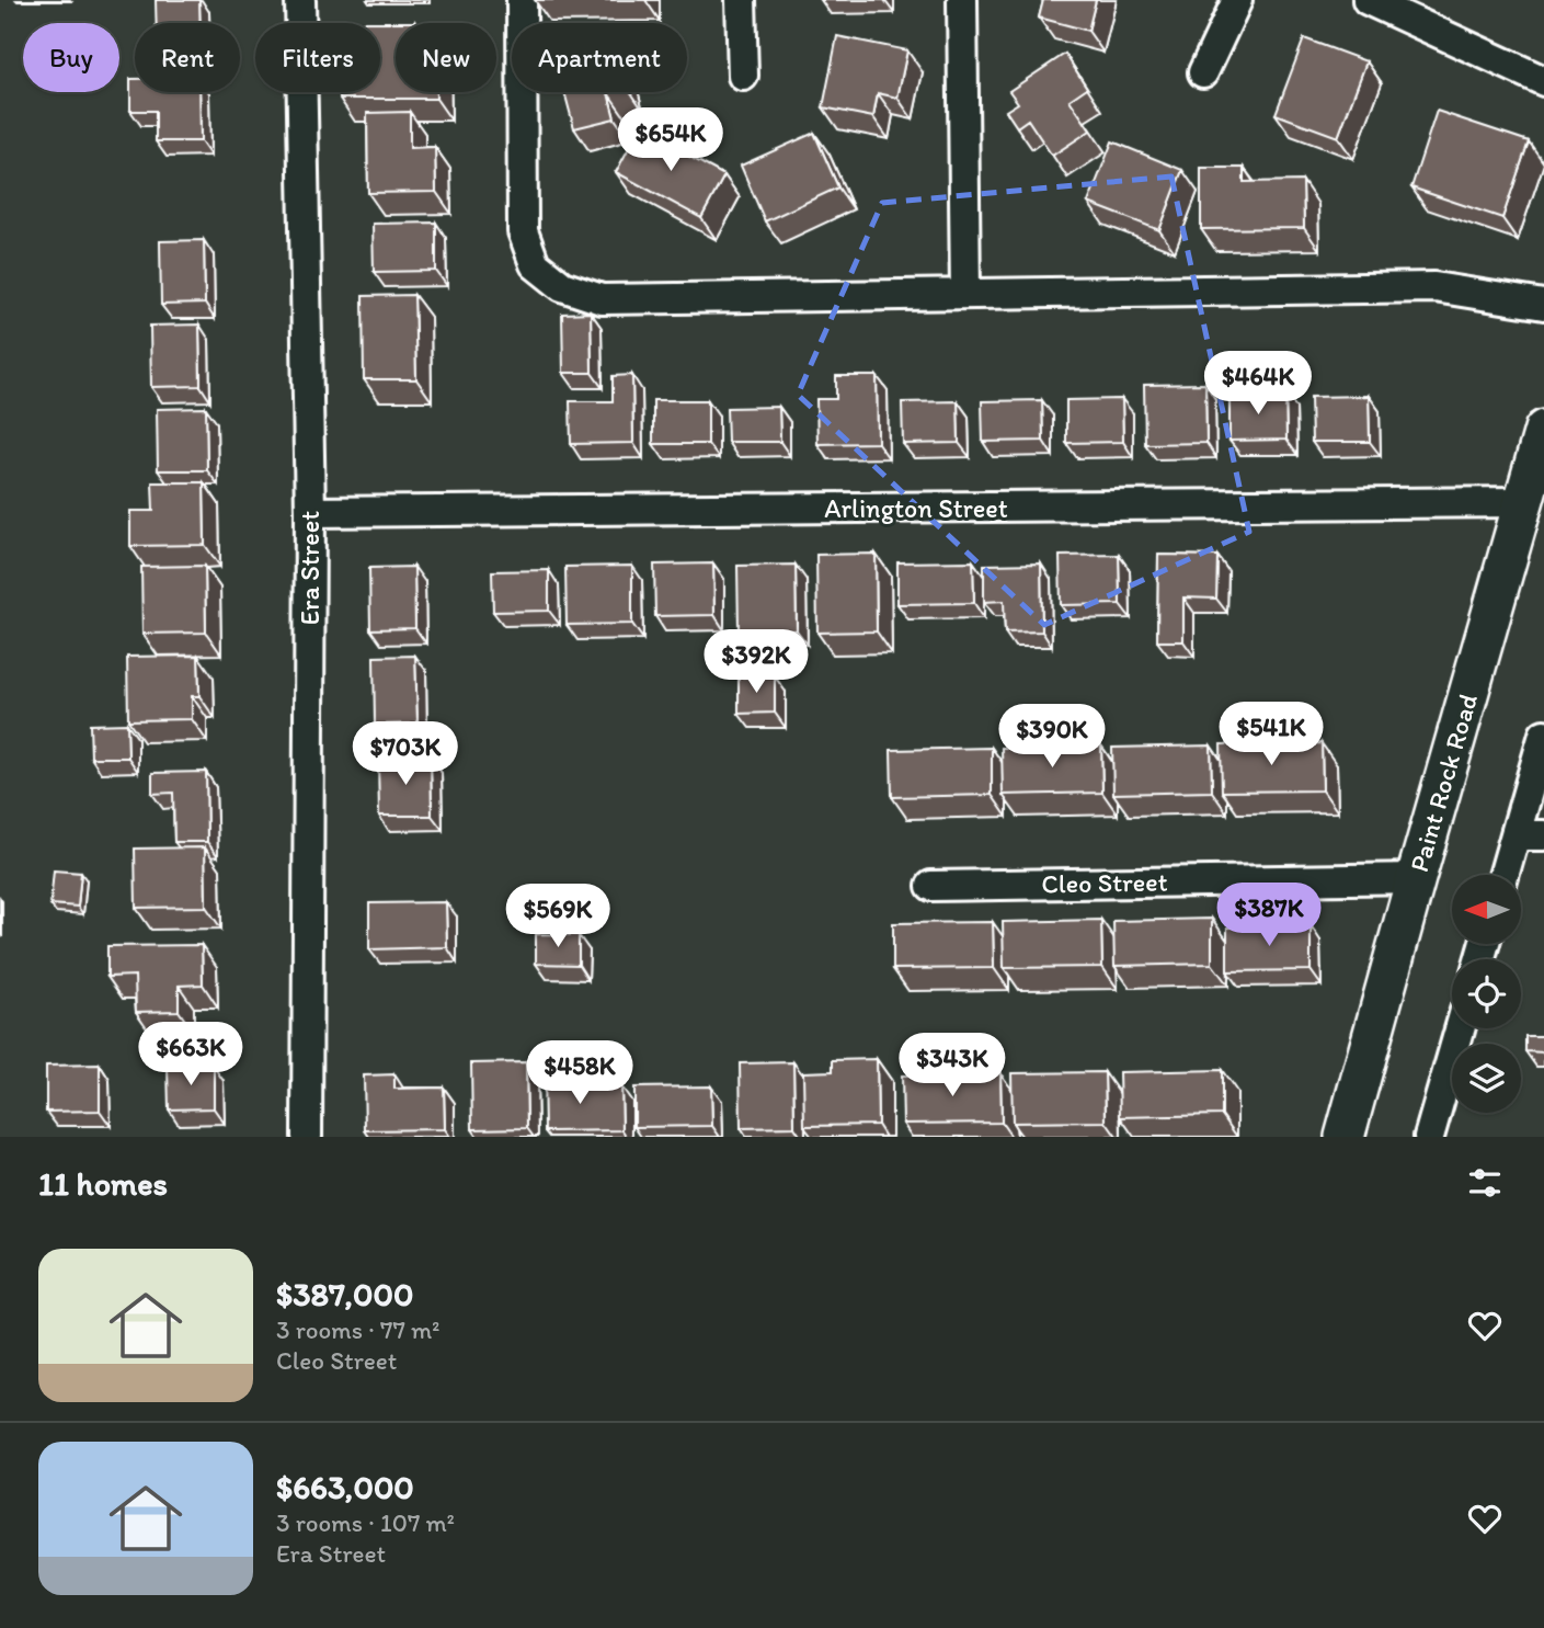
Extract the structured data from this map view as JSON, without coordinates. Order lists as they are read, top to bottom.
{
  "streets": {
    "main road": ["Paint Rock Road"],
    "street": ["Arlington Street", "Era Street", "Cleo Street"]
  },
  "crossings": [
    ["Arlington Street", "Era Street"],
    ["Arlington Street", "Paint Rock Road"],
    ["Paint Rock Road", "Cleo Street"]
  ],
  "north": "left",
  "page": {
    "chip": [
      "Buy",
      "Rent",
      "Filters",
      "New",
      "Apartment"
    ],
    "price": [
      "$654K",
      "$464K",
      "$392K",
      "$541K",
      "$390K",
      "$703K",
      "$387K",
      "$569K",
      "$663K",
      "$343K",
      "$458K"
    ],
    "heading": "11 homes",
    "list": [
      {
        "name": "$387,000",
        "note": "3 rooms · 77 m² · Cleo Street"
      },
      {
        "name": "$663,000",
        "note": "3 rooms · 107 m² · Era Street"
      }
    ]
  }
}
